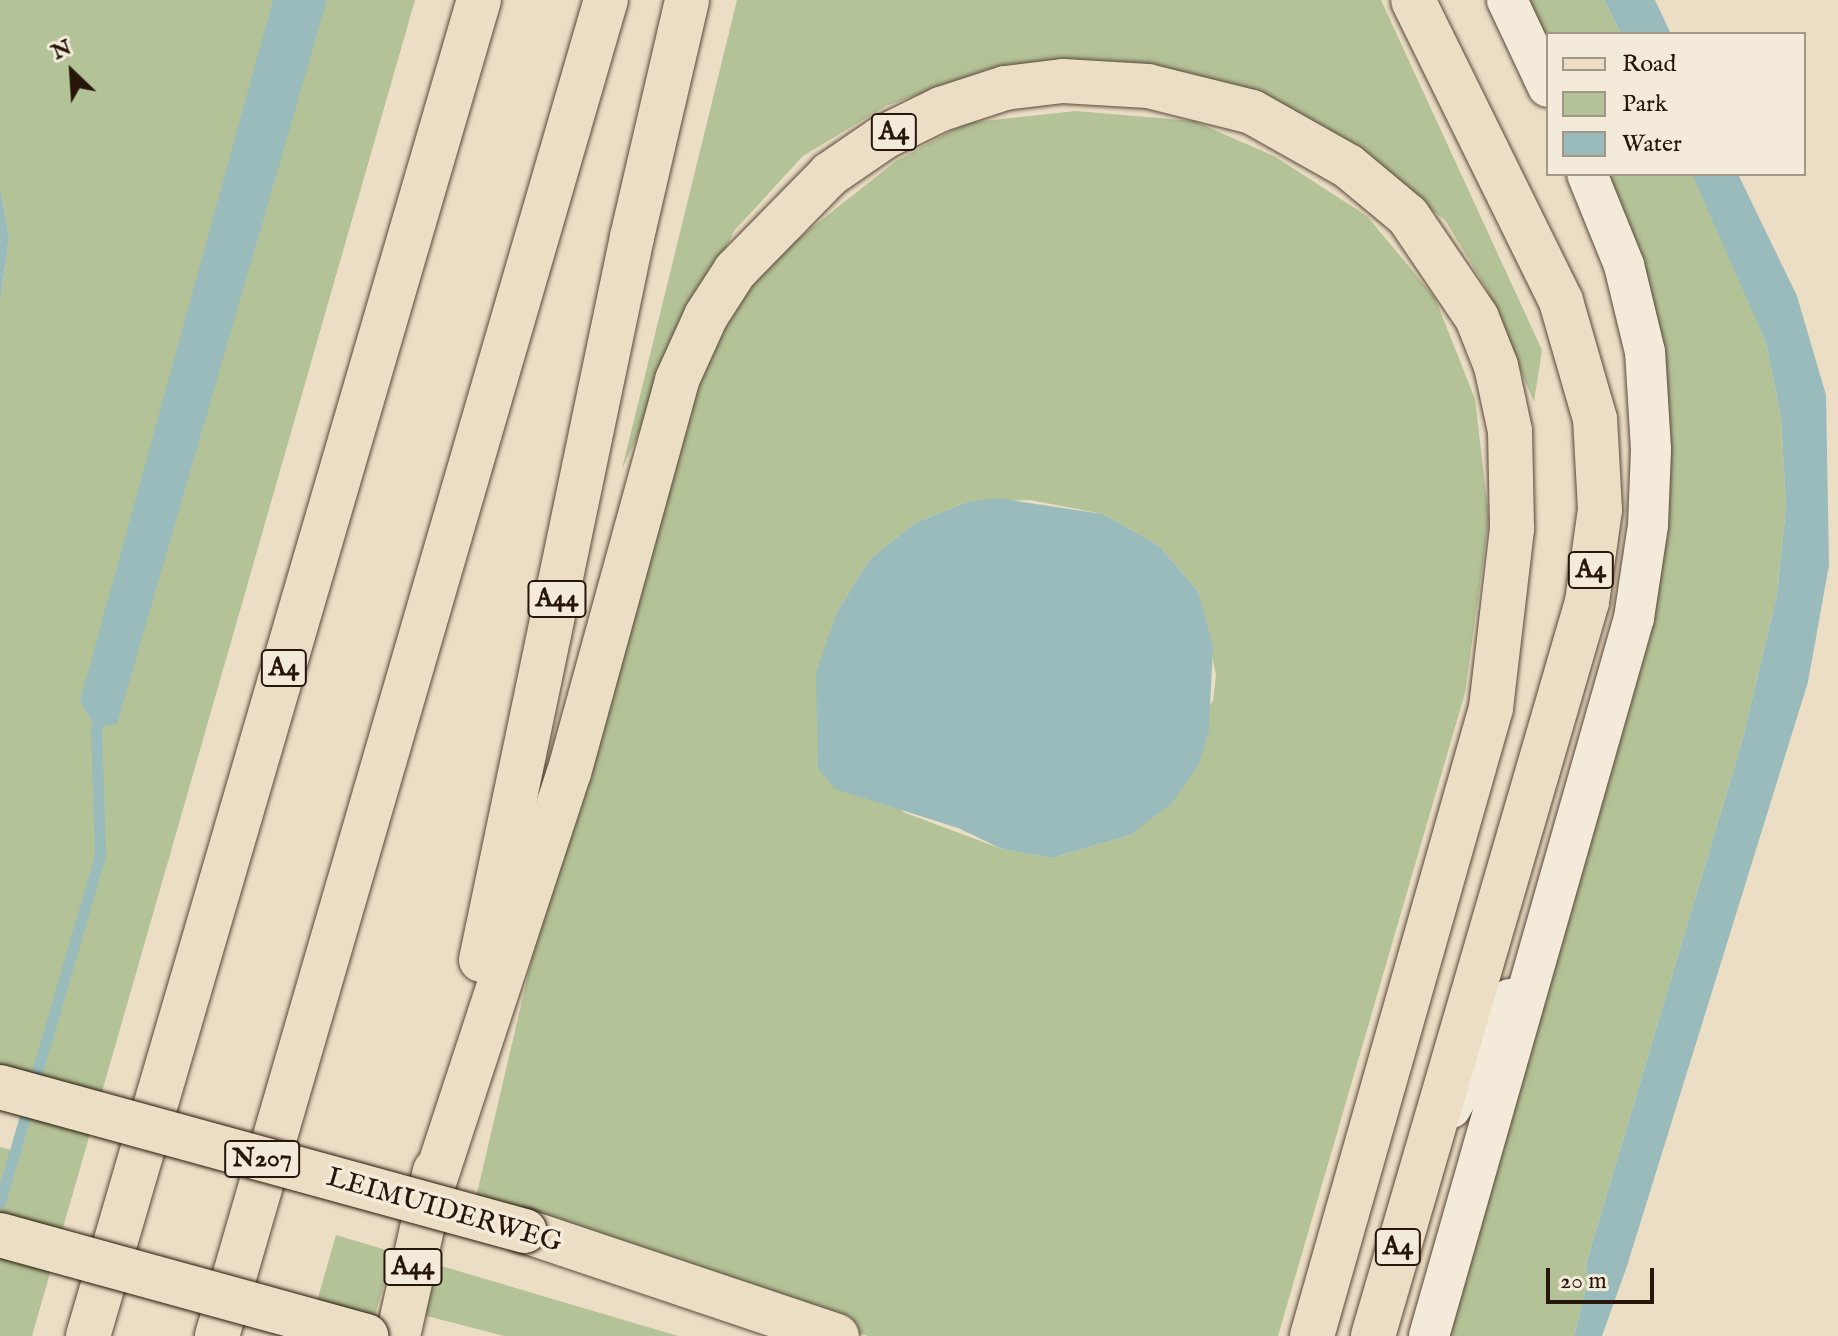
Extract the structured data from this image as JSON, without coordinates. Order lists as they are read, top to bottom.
{
  "streets": {
    "main road": [
      "A4",
      "A44",
      "N207",
      "LEIMUIDERWEG"
    ]
  },
  "crossings": [
    ["A4", "A44"]
  ],
  "legend": ["Road", "Park", "Water"],
  "scale_bar": "20 m",
  "north": "top left"
}
